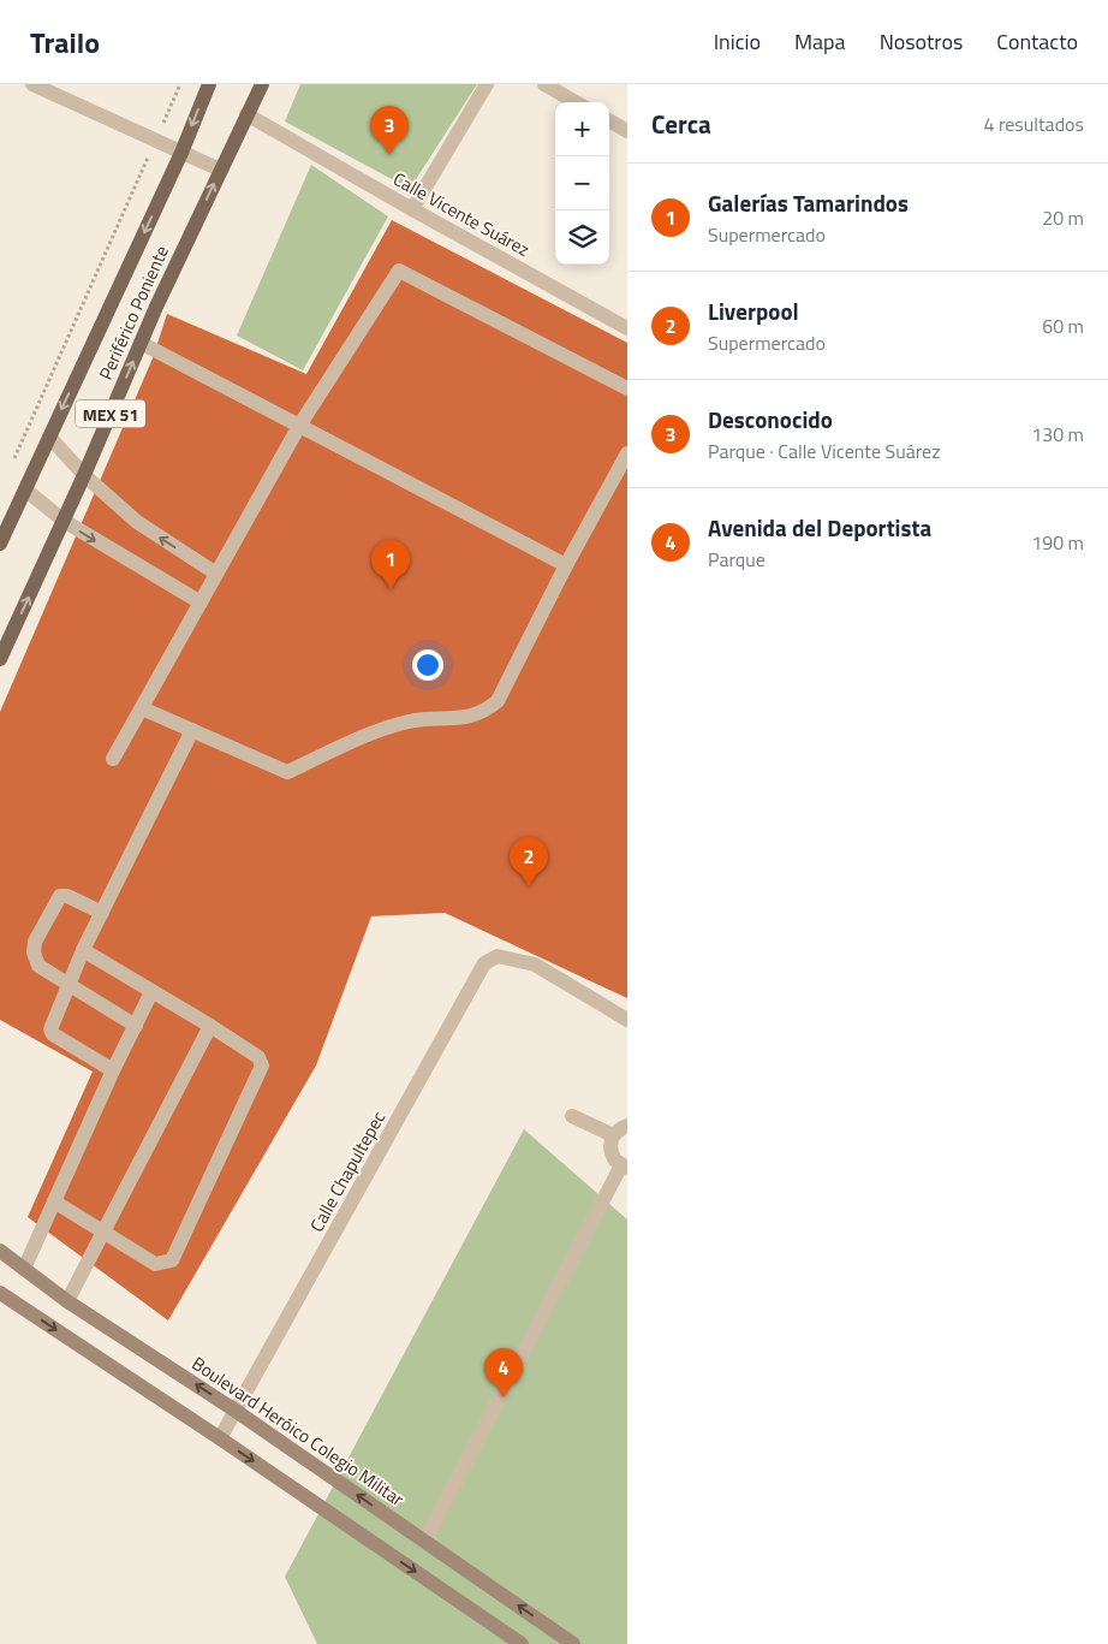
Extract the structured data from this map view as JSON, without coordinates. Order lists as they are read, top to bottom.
{
  "streets": {
    "main road": ["Periférico Poniente", "MEX 51", "Boulevard Heróico Colegio Militar"],
    "street": ["Calle Vicente Suárez", "Calle Chapultepec"]
  },
  "crossings": [
    ["Calle Vicente Suárez", "Periférico Poniente"],
    ["Calle Chapultepec", "Boulevard Heróico Colegio Militar"]
  ],
  "page": {
    "header": "Trailo",
    "nav": [
      "Inicio",
      "Mapa",
      "Nosotros",
      "Contacto"
    ],
    "heading": ["Cerca", "4 resultados"],
    "map_buttons": ["+", "−"],
    "pins": [
      "3",
      "1",
      "2",
      "4"
    ],
    "list": [
      {
        "mark": "1",
        "name": "Galerías Tamarindos",
        "note": "Supermercado",
        "value": "20 m"
      },
      {
        "mark": "2",
        "name": "Liverpool",
        "note": "Supermercado",
        "value": "60 m"
      },
      {
        "mark": "3",
        "name": "Desconocido",
        "note": "Parque · Calle Vicente Suárez",
        "value": "130 m"
      },
      {
        "mark": "4",
        "name": "Avenida del Deportista",
        "note": "Parque",
        "value": "190 m"
      }
    ]
  }
}
